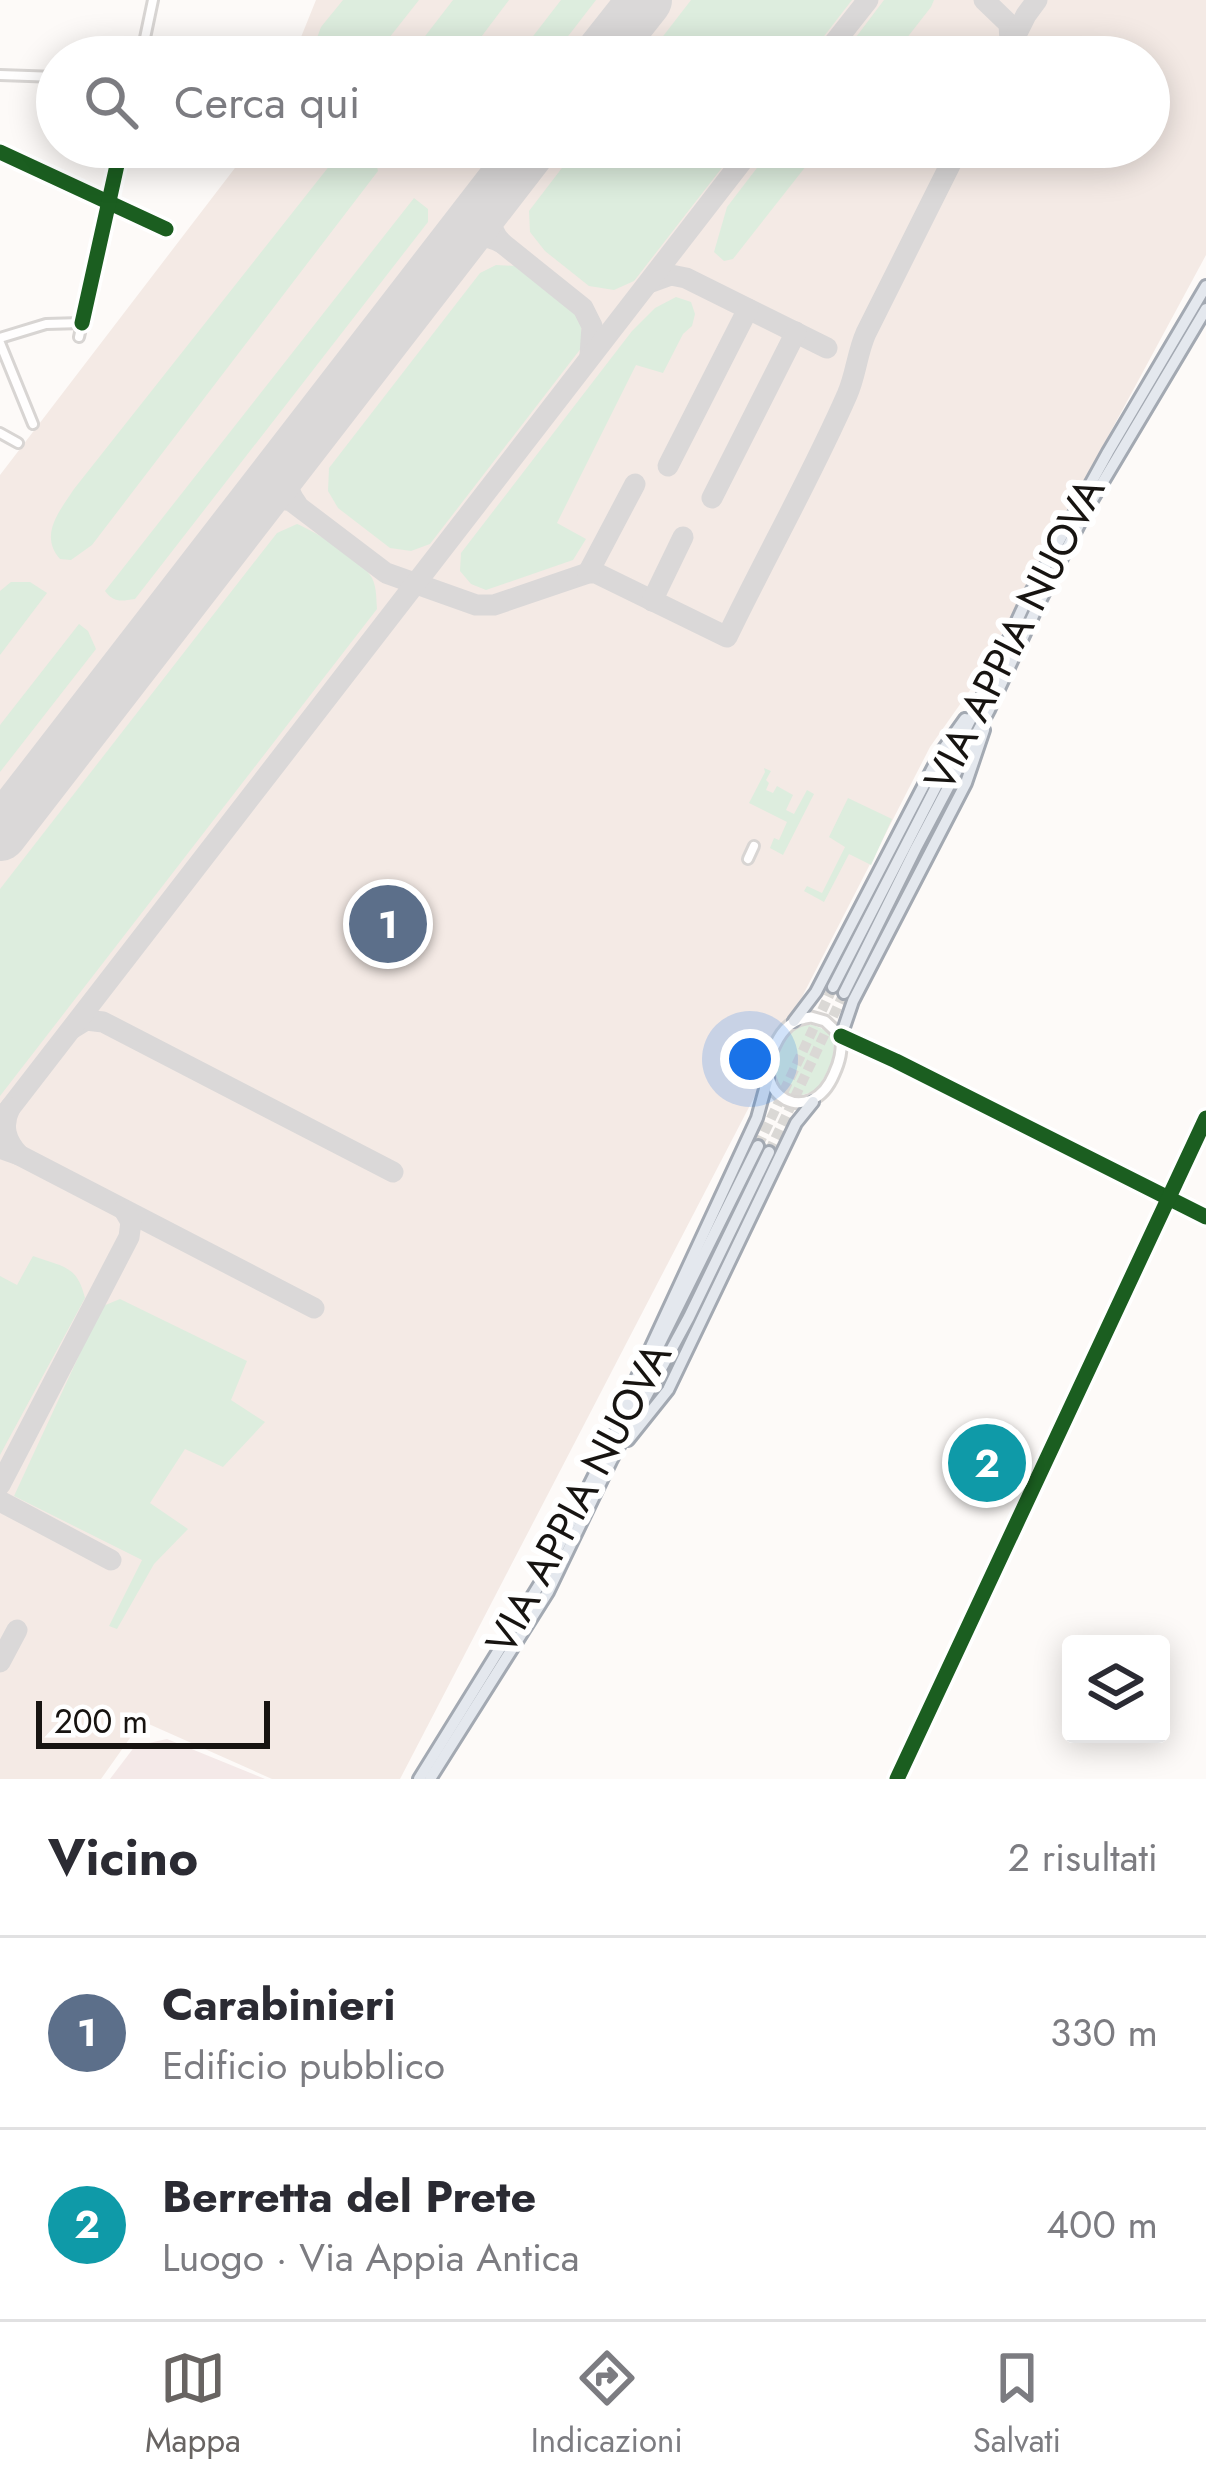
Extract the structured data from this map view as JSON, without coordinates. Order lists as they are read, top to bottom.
{
  "streets": {
    "main road": ["VIA APPIA NUOVA"]
  },
  "scale_bar": "200 m",
  "page": {
    "search": "Cerca qui",
    "pins": ["1", "2"],
    "scale": "200 m",
    "heading": ["Vicino", "2 risultati"],
    "list": [
      {
        "mark": "1",
        "name": "Carabinieri",
        "note": "Edificio pubblico",
        "value": "330 m"
      },
      {
        "mark": "2",
        "name": "Berretta del Prete",
        "note": "Luogo · Via Appia Antica",
        "value": "400 m"
      }
    ],
    "nav": ["Mappa", "Indicazioni", "Salvati"]
  }
}
